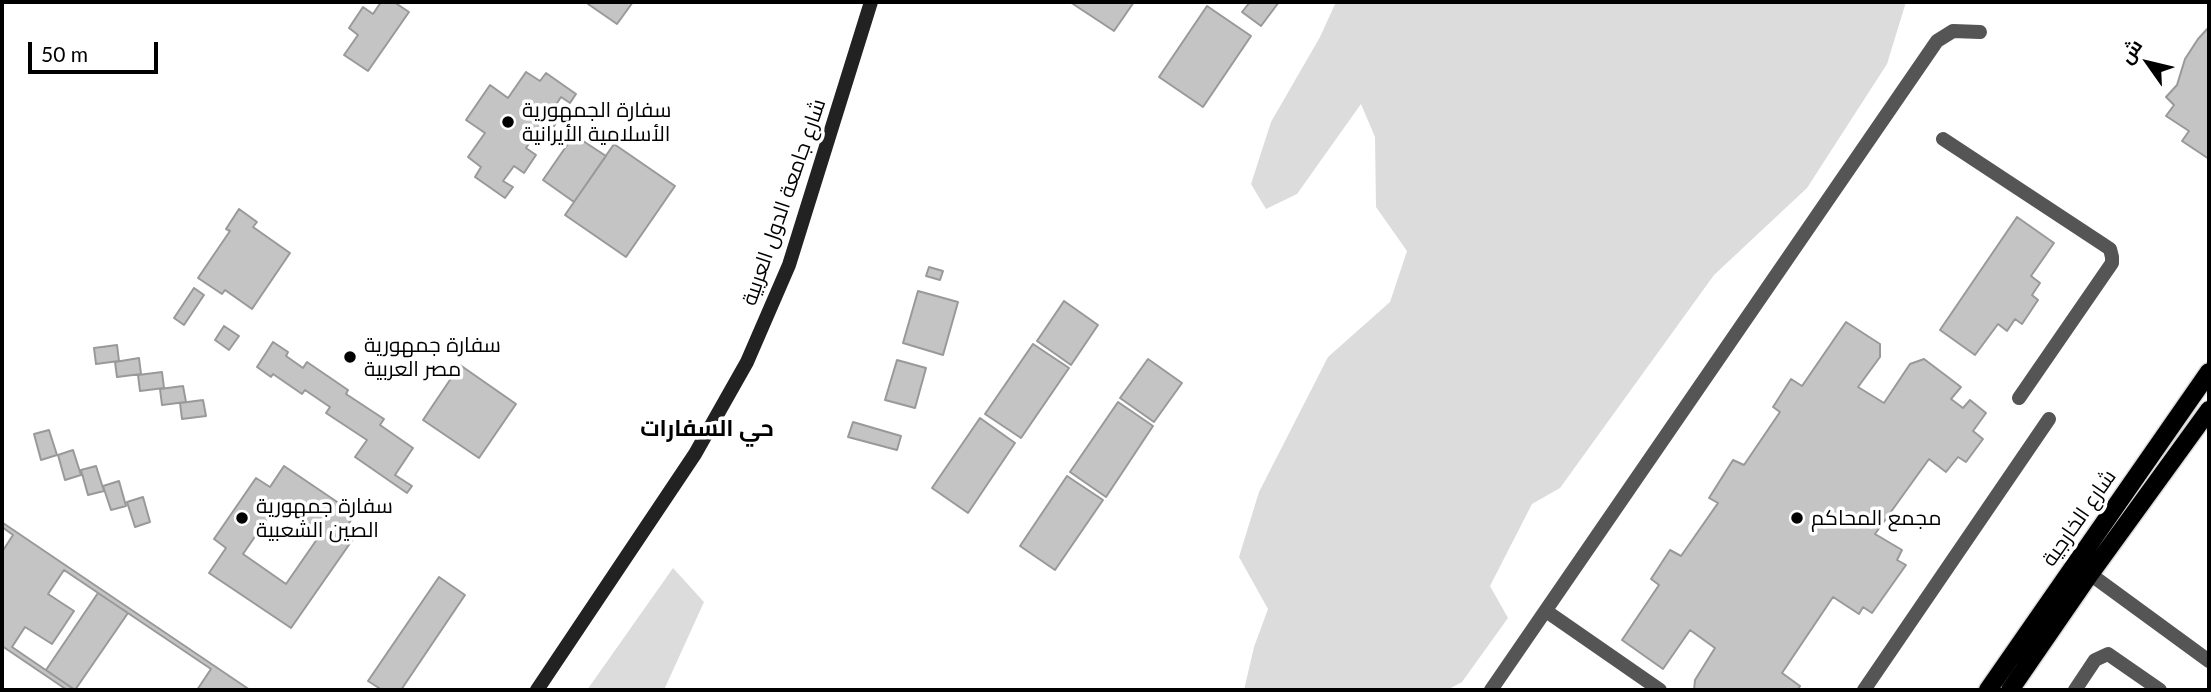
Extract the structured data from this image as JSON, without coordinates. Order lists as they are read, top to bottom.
{
  "streets": {
    "main road": ["شارع الخارجية"],
    "street": ["شارع جامعة الدول العربية"]
  },
  "districts": ["حي السفارات"],
  "places": [
    "سفارة الجمهورية الأسلامية الأيرانية",
    "سفارة جمهورية مصر العربية",
    "سفارة جمهورية الصين الشعبية",
    "مجمع المحاكم"
  ],
  "scale_bar": "50 m",
  "north": "top left"
}
